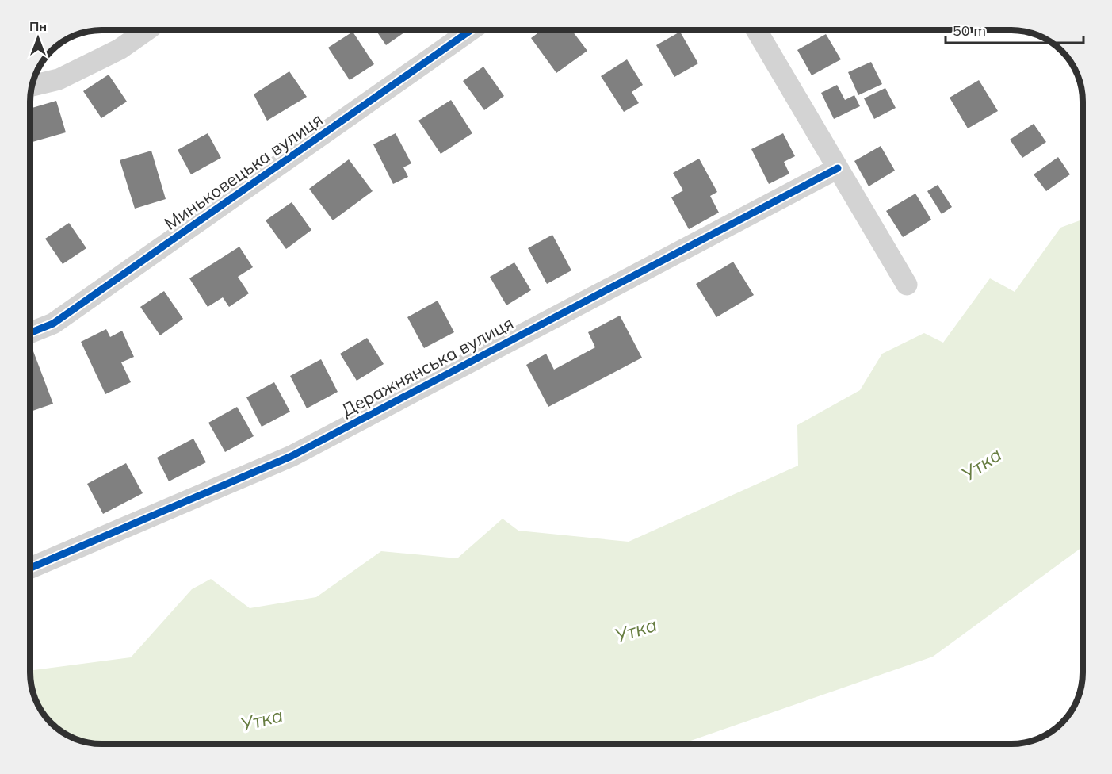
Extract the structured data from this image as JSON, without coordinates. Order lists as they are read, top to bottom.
{
  "streets": {
    "street": ["Миньковецька вулиця", "Деражнянська вулиця"]
  },
  "water": ["Утка"],
  "scale_bar": "50 m",
  "north": "top"
}
